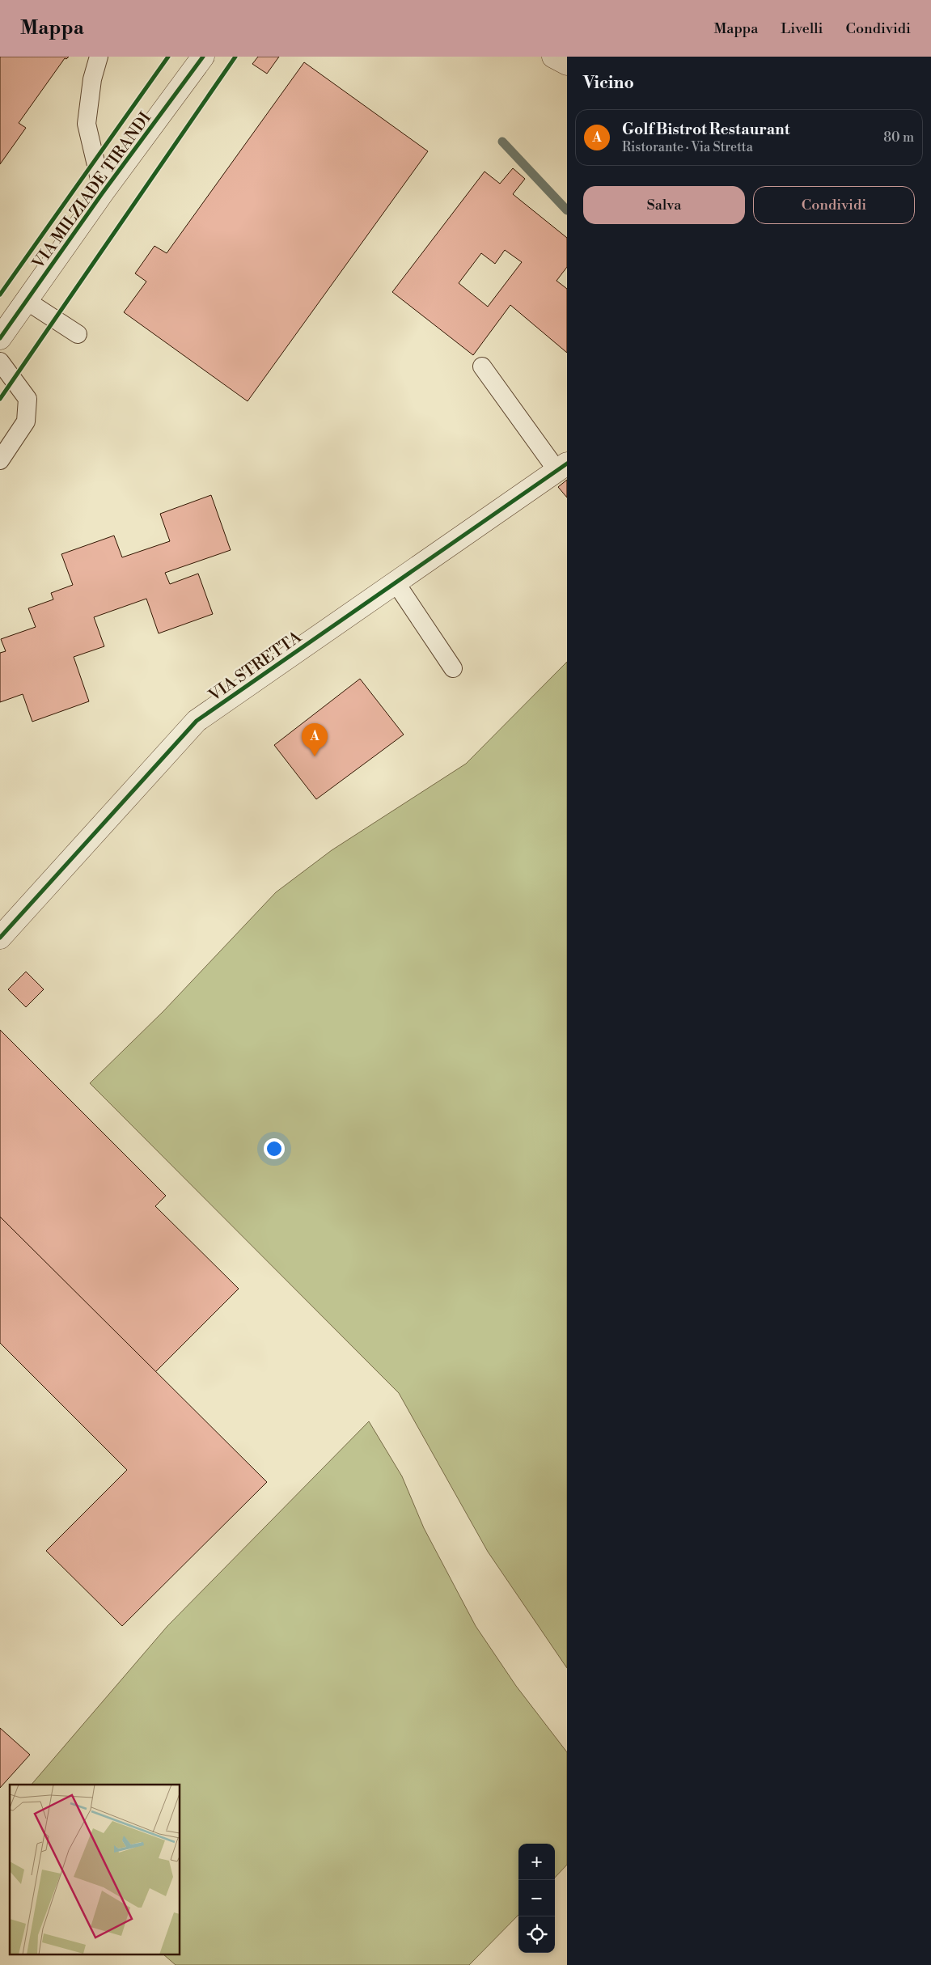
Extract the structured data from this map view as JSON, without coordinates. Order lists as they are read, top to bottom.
{
  "streets": {
    "street": ["VIA MILZIADE TIRANDI", "VIA STRETTA"]
  },
  "page": {
    "header": "Mappa",
    "nav": ["Mappa", "Livelli", "Condividi"],
    "heading": "Vicino",
    "list": [
      {
        "mark": "A",
        "name": "Golf Bistrot Restaurant",
        "note": "Ristorante · Via Stretta",
        "value": "80 m"
      }
    ],
    "buttons": ["Salva", "Condividi"],
    "pins": "A",
    "map_buttons": ["+", "−"]
  }
}
